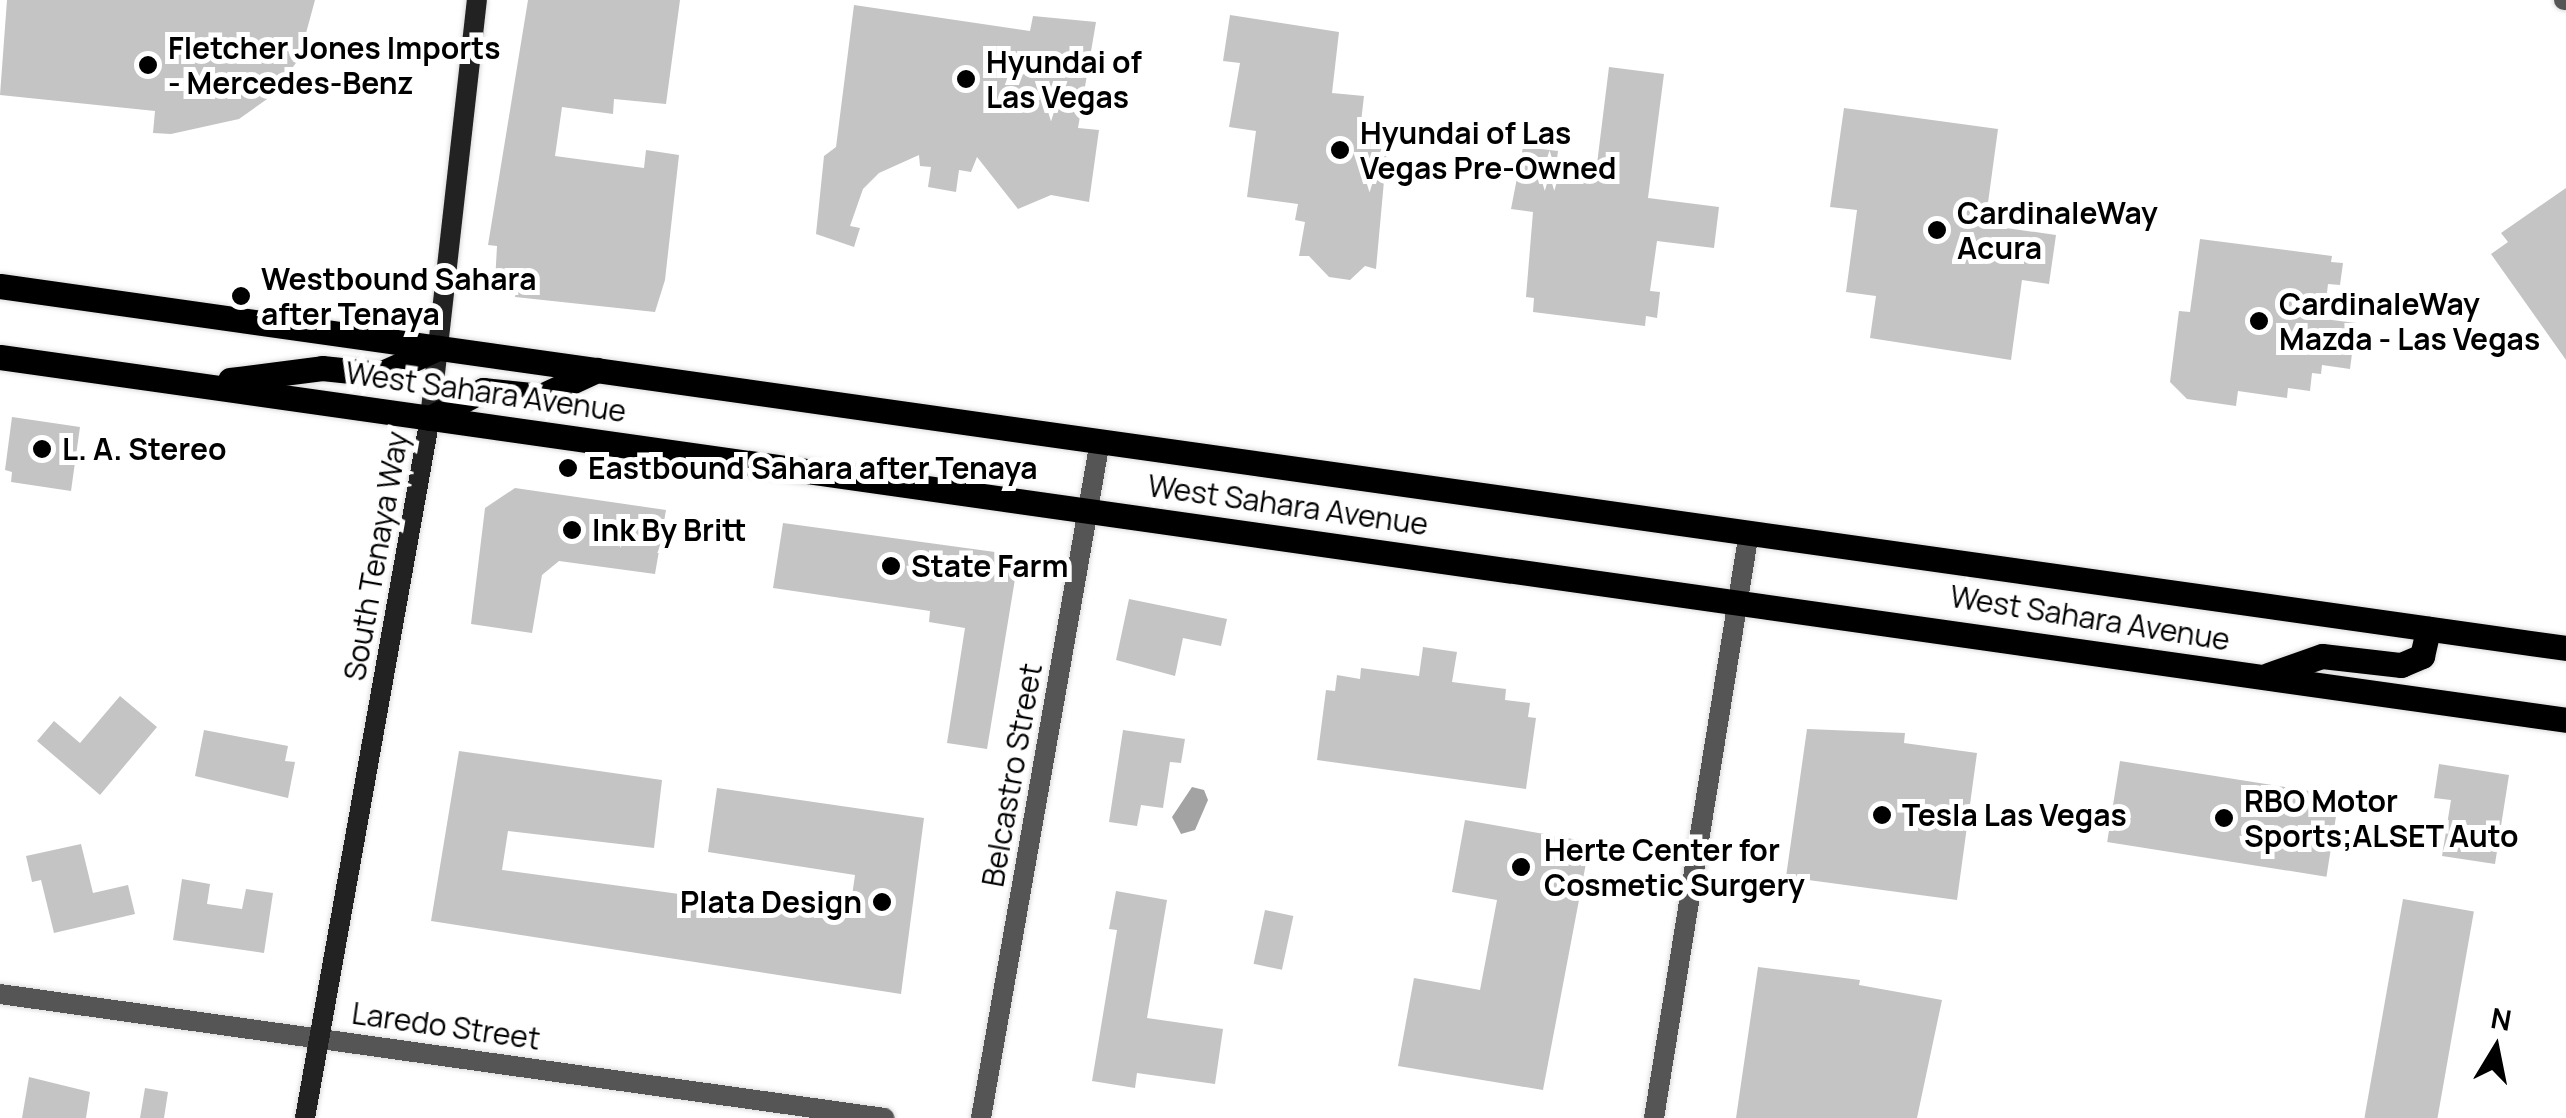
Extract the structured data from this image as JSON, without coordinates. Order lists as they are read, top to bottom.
{
  "streets": {
    "main road": ["West Sahara Avenue"],
    "street": ["South Tenaya Way", "Belcastro Street", "Laredo Street"]
  },
  "crossings": [
    ["West Sahara Avenue", "South Tenaya Way"],
    ["West Sahara Avenue", "Belcastro Street"],
    ["South Tenaya Way", "Laredo Street"]
  ],
  "places": [
    "Fletcher Jones Imports - Mercedes-Benz",
    "Hyundai of Las Vegas",
    "Hyundai of Las Vegas Pre-Owned",
    "CardinaleWay Acura",
    "Westbound Sahara after Tenaya",
    "CardinaleWay Mazda - Las Vegas",
    "L. A. Stereo",
    "Eastbound Sahara after Tenaya",
    "Ink By Britt",
    "State Farm",
    "Tesla Las Vegas",
    "RBO Motor Sports;ALSET Auto",
    "Herte Center for Cosmetic Surgery",
    "Plata Design"
  ],
  "north": "top"
}
